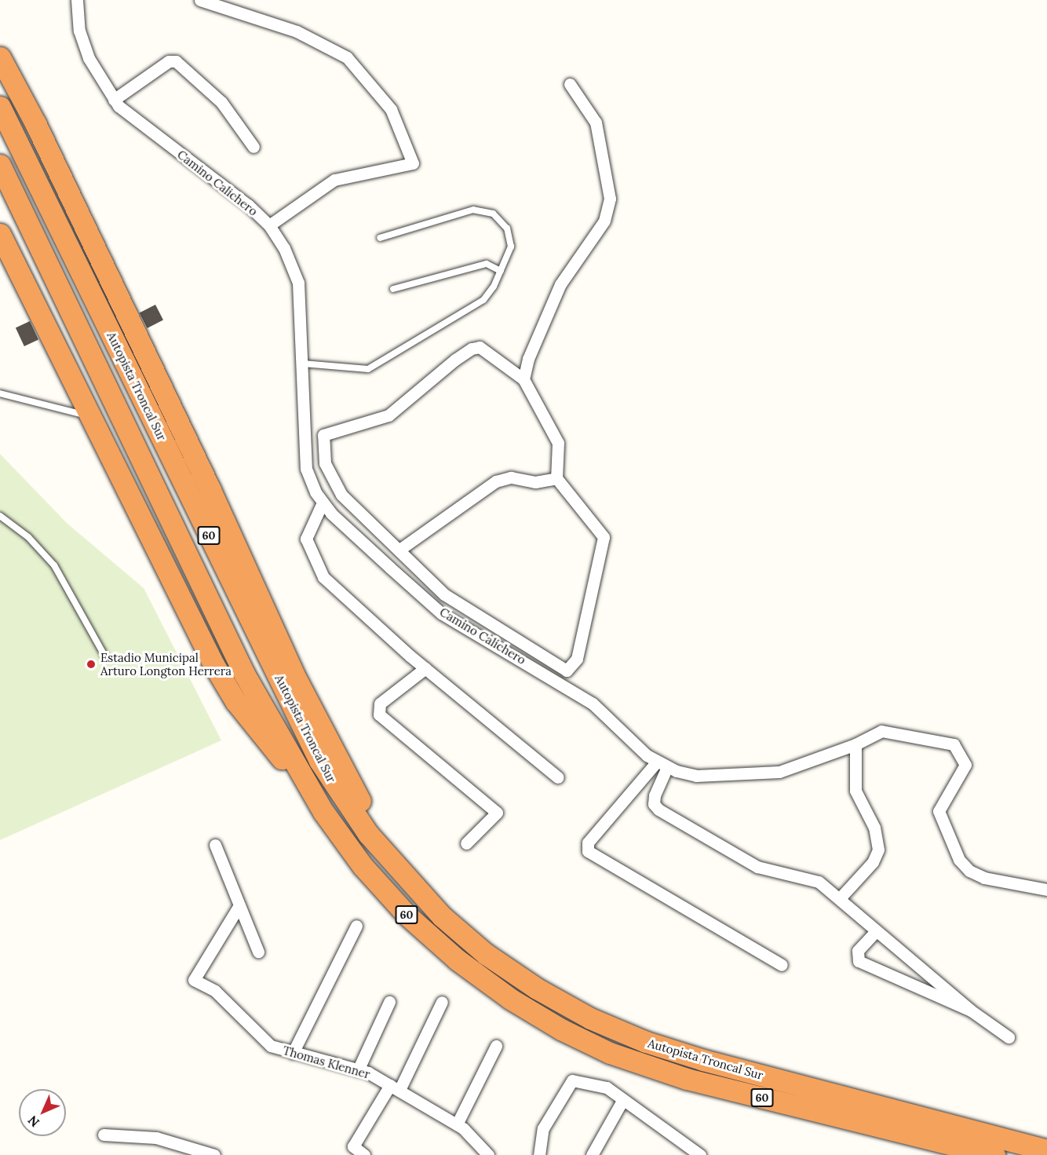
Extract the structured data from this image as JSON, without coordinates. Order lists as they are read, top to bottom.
{
  "streets": {
    "highway": ["Autopista Troncal Sur", "60"],
    "street": ["Camino Calichero", "Thomas Klenner"]
  },
  "places": ["Estadio Municipal Arturo Longton Herrera"],
  "north": "bottom left"
}
